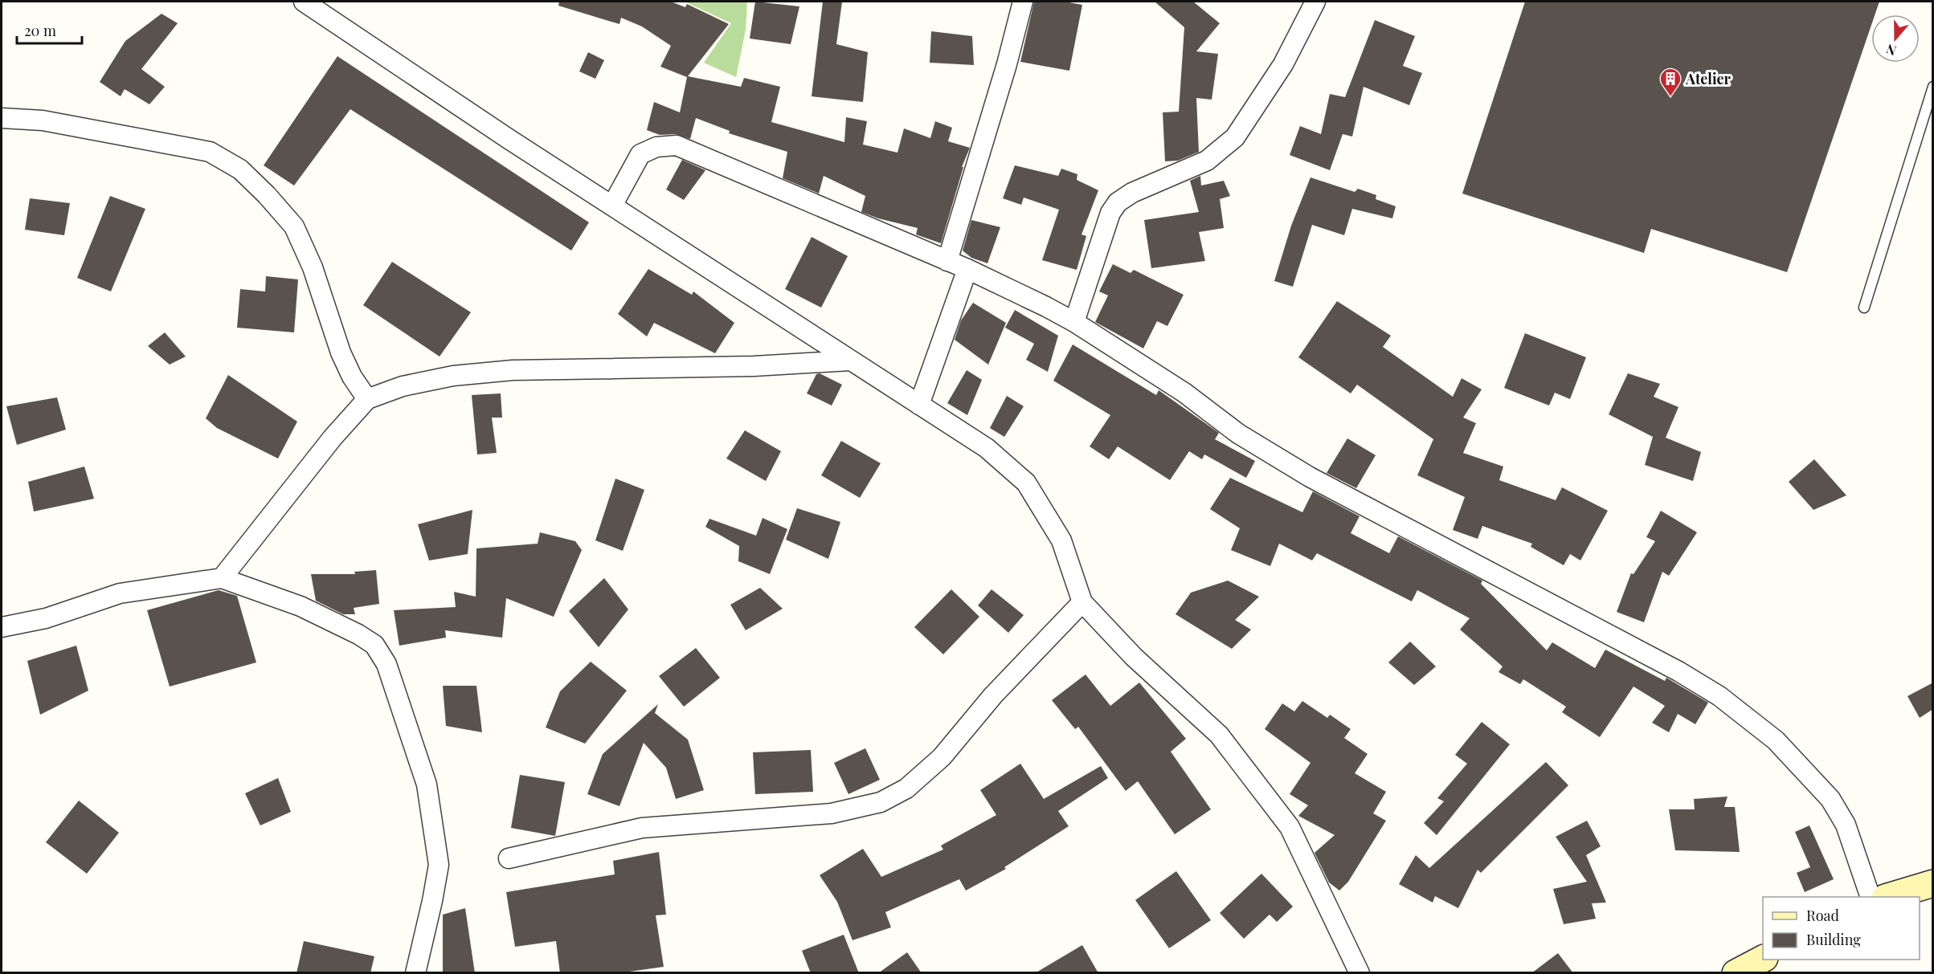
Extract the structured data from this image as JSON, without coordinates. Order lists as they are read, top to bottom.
{
  "places": {
    "building": ["Atelier"]
  },
  "legend": ["Road", "Building"],
  "scale_bar": "20 m",
  "north": "bottom"
}
